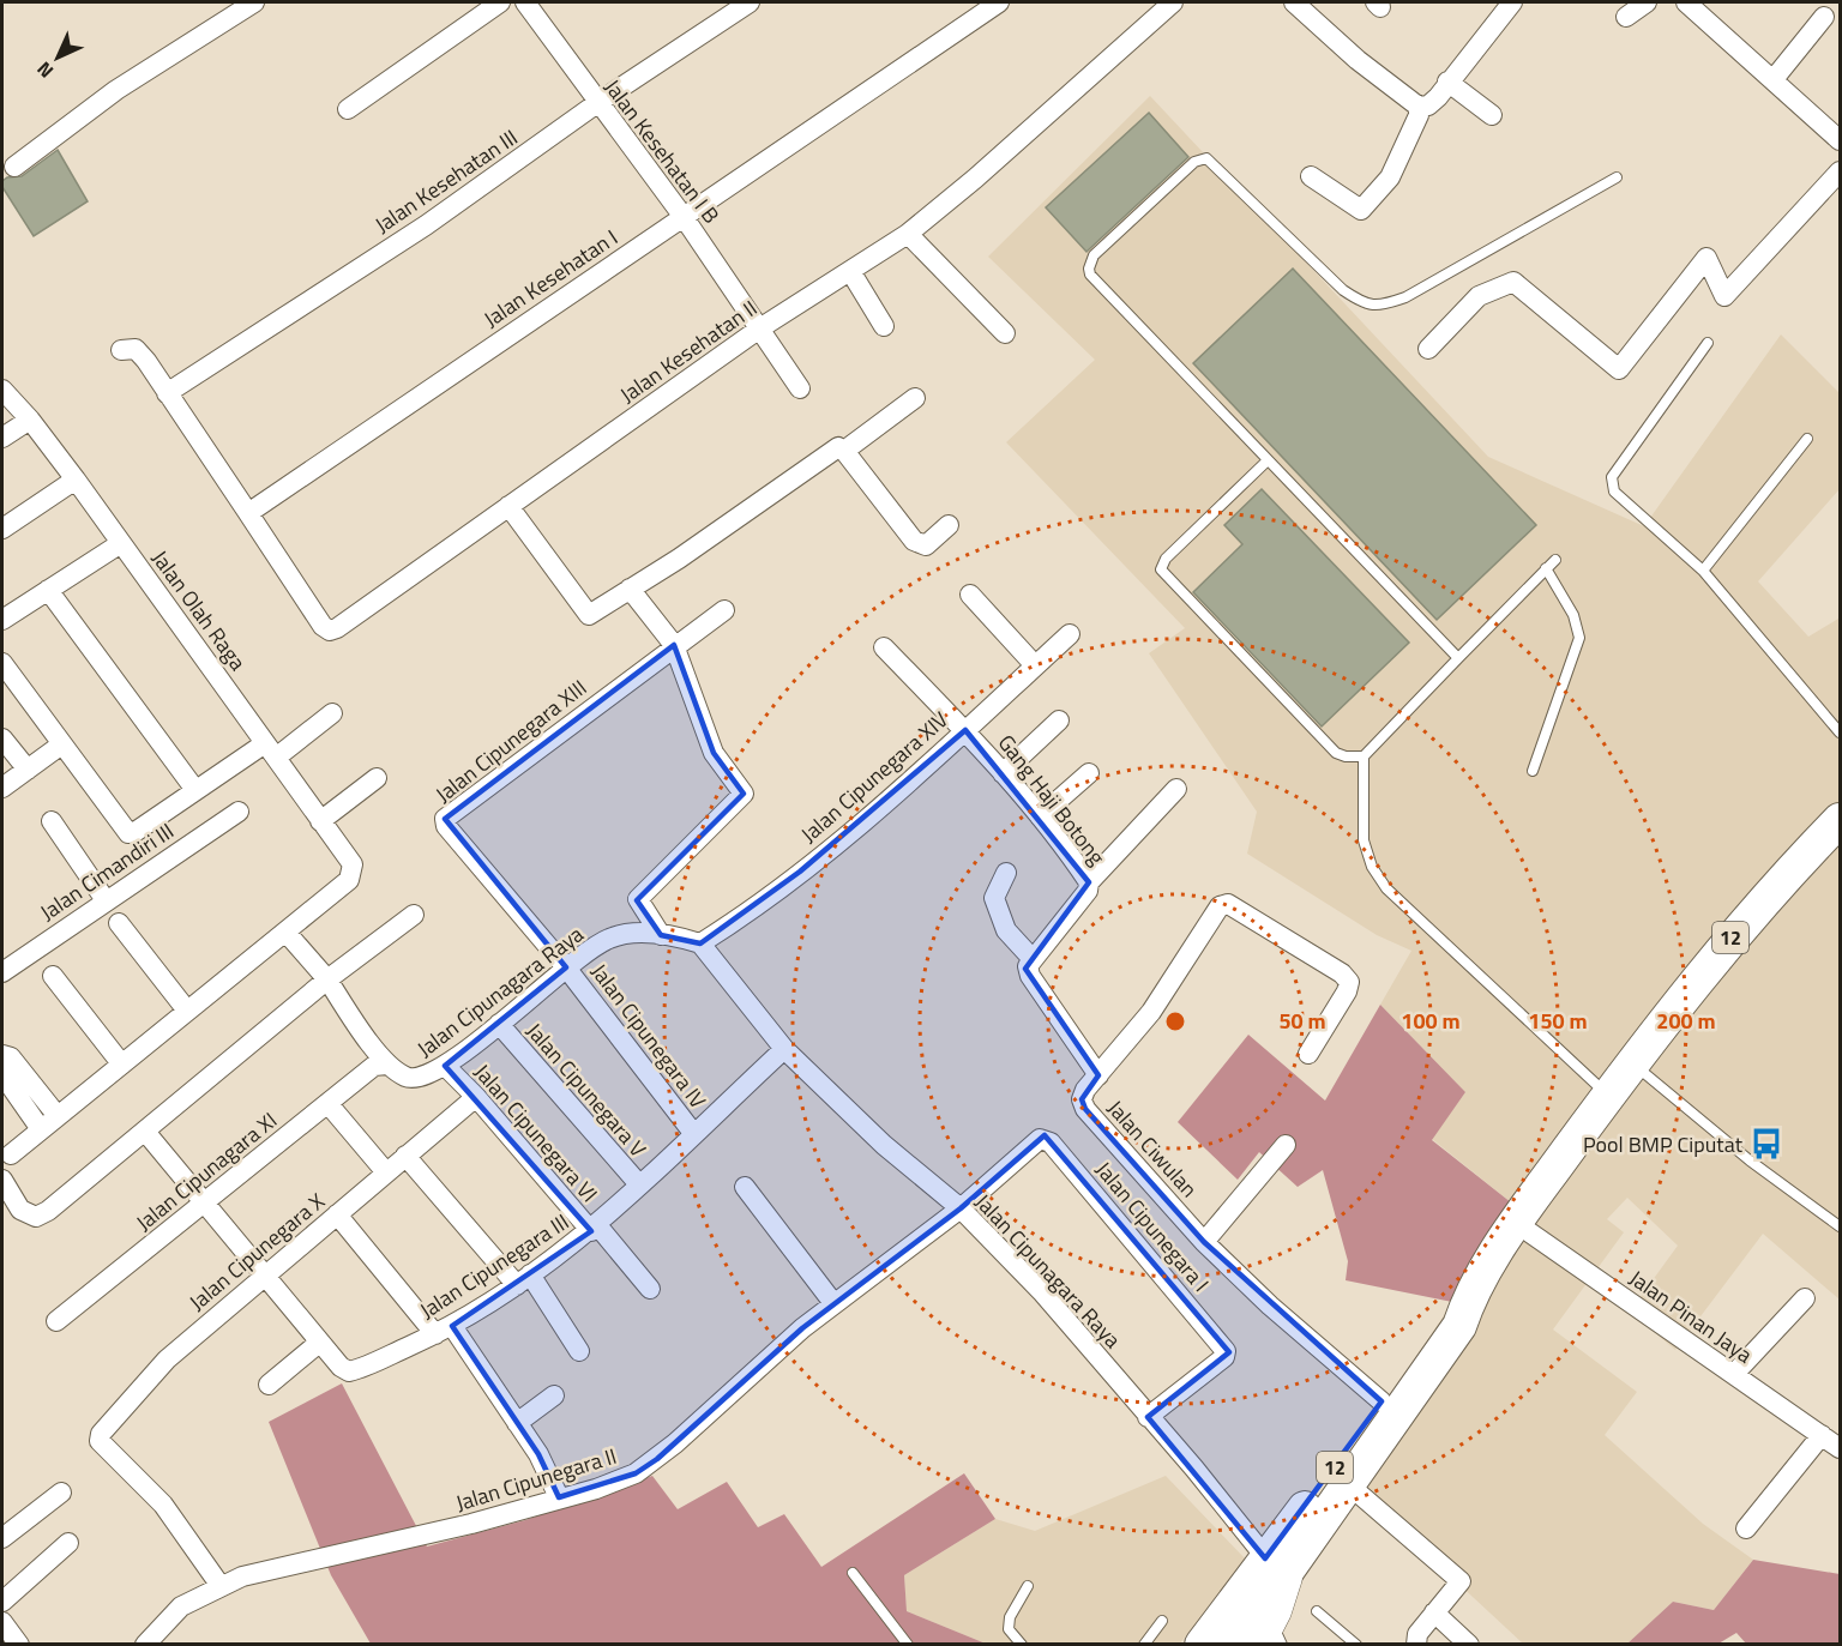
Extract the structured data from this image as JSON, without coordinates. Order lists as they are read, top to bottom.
{
  "streets": {
    "highway": ["12"],
    "street": [
      "Jalan Kesehatan I B",
      "Jalan Kesehatan III",
      "Jalan Kesehatan I",
      "Jalan Kesehatan II",
      "Jalan Olah Raga",
      "Jalan Cipunegara XIII",
      "Jalan Cipunegara XIV",
      "Gang Haji Botong",
      "Jalan Cimandiri III",
      "Jalan Cipunagara Raya",
      "Jalan Cipunegara IV",
      "Jalan Cipunegara V",
      "Jalan Cipunegara VI",
      "Jalan Ciwulan",
      "Jalan Cipunagara XI",
      "Jalan Cipunegara I",
      "Jalan Cipunegara X",
      "Jalan Cipunegara III",
      "Jalan Pinan Jaya",
      "Jalan Cipunegara II"
    ]
  },
  "crossings": [
    ["Jalan Kesehatan I B", "Jalan Kesehatan III"],
    ["Jalan Kesehatan I B", "Jalan Kesehatan I"],
    ["Jalan Kesehatan I B", "Jalan Kesehatan II"],
    ["Jalan Kesehatan I", "Jalan Kesehatan II"],
    ["Jalan Cipunegara XIII", "Jalan Cipunagara Raya"],
    ["Jalan Cipunegara XIII", "Jalan Cipunegara IV"],
    ["Jalan Cipunegara XIV", "Gang Haji Botong"],
    ["Jalan Cipunegara XIV", "Jalan Cipunagara Raya"],
    ["12", "Jalan Cipunagara Raya"],
    ["12", "Jalan Ciwulan"],
    ["12", "Jalan Pinan Jaya"],
    ["Jalan Cipunagara Raya", "Jalan Cipunegara IV"],
    ["Jalan Cipunagara Raya", "Jalan Cipunegara V"],
    ["Jalan Cipunagara Raya", "Jalan Cipunegara VI"],
    ["Jalan Cipunagara Raya", "Jalan Cipunagara XI"],
    ["Jalan Cipunagara Raya", "Jalan Cipunegara I"],
    ["Jalan Cipunagara Raya", "Jalan Cipunegara III"],
    ["Jalan Cipunagara Raya", "Jalan Cipunegara II"],
    ["Jalan Cipunegara IV", "Jalan Cipunegara III"],
    ["Jalan Cipunegara V", "Jalan Cipunegara III"],
    ["Jalan Cipunegara VI", "Jalan Cipunegara X"],
    ["Jalan Cipunegara VI", "Jalan Cipunegara III"],
    ["Jalan Cipunagara XI", "Jalan Cipunegara III"],
    ["Jalan Cipunegara I", "Jalan Cipunegara II"],
    ["Jalan Cipunegara X", "Jalan Cipunegara III"],
    ["Jalan Cipunegara X", "Jalan Cipunegara II"]
  ],
  "places": {
    "bus stop": ["Pool BMP Ciputat"]
  },
  "north": "bottom left",
  "rings": [
    "50 m",
    "100 m",
    "150 m",
    "200 m"
  ]
}
